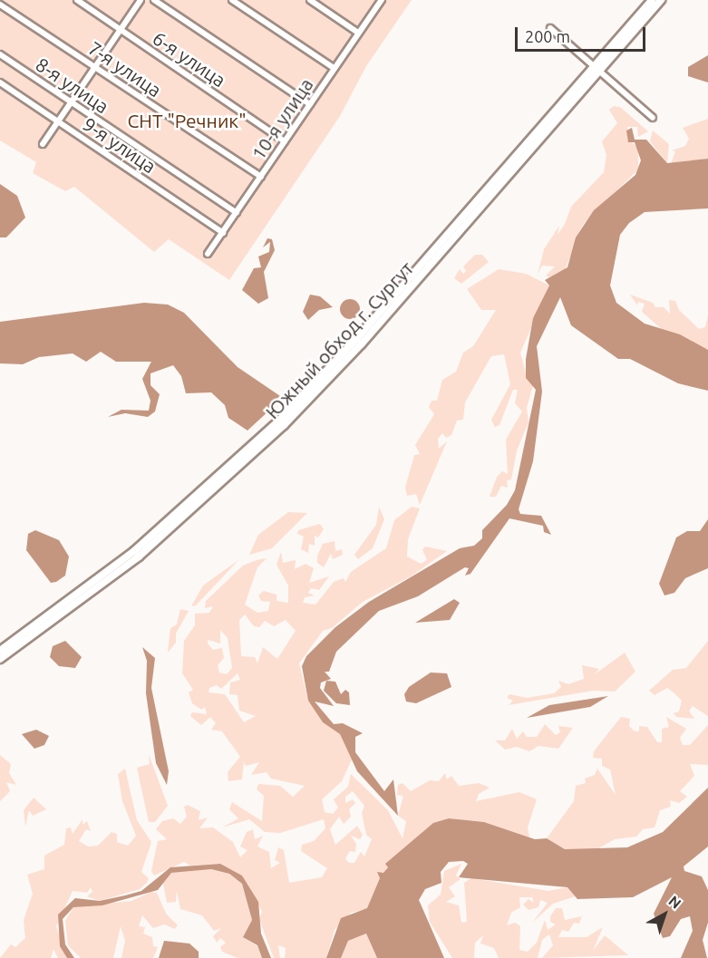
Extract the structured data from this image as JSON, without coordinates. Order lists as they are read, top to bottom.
{
  "streets": {
    "highway": ["Южный обход г. Сургут"],
    "street": [
      "6-я улица",
      "7-я улица",
      "8-я улица",
      "10-я улица",
      "9-я улица"
    ]
  },
  "crossings": [
    ["6-я улица", "10-я улица"],
    ["7-я улица", "10-я улица"],
    ["8-я улица", "10-я улица"],
    ["10-я улица", "9-я улица"]
  ],
  "parks": ["СНТ \"Речник\""],
  "scale_bar": "200 m",
  "north": "top right"
}
